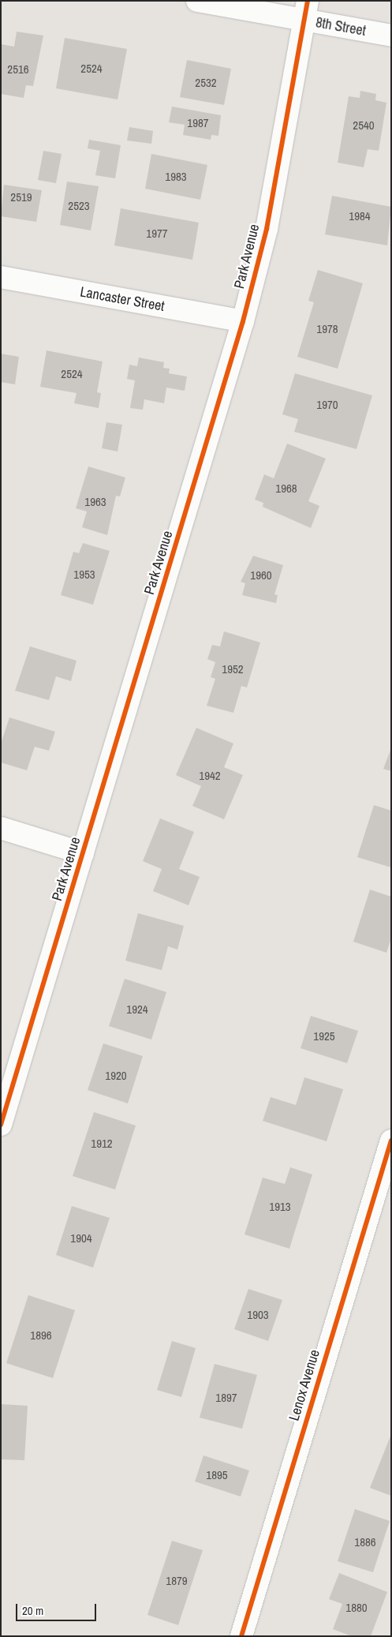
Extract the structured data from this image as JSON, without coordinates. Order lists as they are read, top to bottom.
{
  "streets": {
    "street": [
      "8th Street",
      "Park Avenue",
      "Lancaster Street",
      "Lenox Avenue"
    ]
  },
  "crossings": [
    ["8th Street", "Park Avenue"],
    ["Park Avenue", "Lancaster Street"]
  ],
  "house_numbers": [
    "2524",
    "2516",
    "2532",
    "1987",
    "2540",
    "1983",
    "2519",
    "2523",
    "1984",
    "1977",
    "1978",
    "2524",
    "1970",
    "1968",
    "1963",
    "1953",
    "1960",
    "1952",
    "1942",
    "1924",
    "1925",
    "1920",
    "1912",
    "1913",
    "1904",
    "1903",
    "1896",
    "1897",
    "1895",
    "1886",
    "1879",
    "1880"
  ],
  "scale_bar": "20 m"
}
